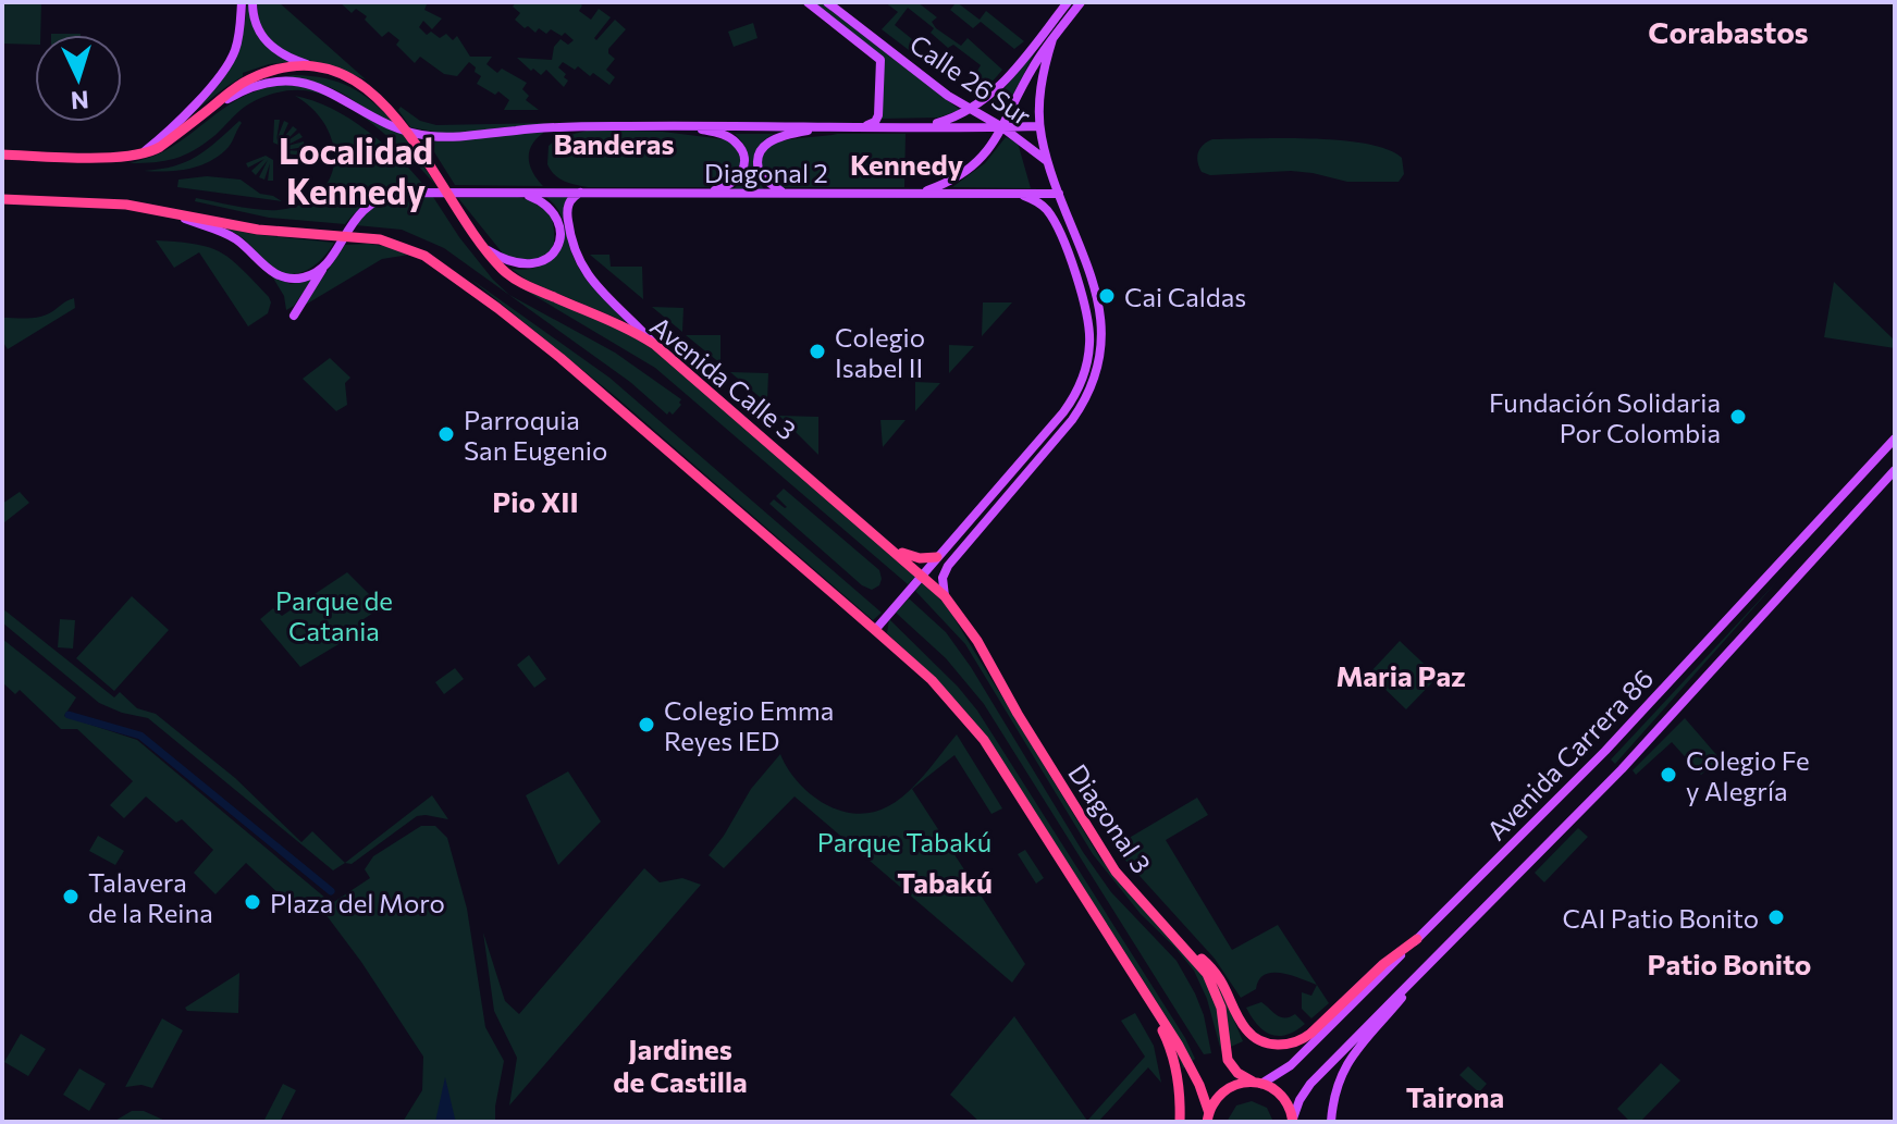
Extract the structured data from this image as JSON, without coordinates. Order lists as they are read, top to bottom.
{
  "streets": {
    "highway": ["Avenida Calle 3", "Diagonal 3"],
    "main road": ["Calle 26 Sur", "Diagonal 2", "Avenida Carrera 86"]
  },
  "crossings": [
    ["Calle 26 Sur", "Diagonal 2"],
    ["Diagonal 2", "Avenida Calle 3"],
    ["Avenida Calle 3", "Diagonal 3"],
    ["Avenida Carrera 86", "Diagonal 3"]
  ],
  "districts": [
    "Corabastos",
    "Banderas",
    "Localidad Kennedy",
    "Kennedy",
    "Pio XII",
    "Maria Paz",
    "Tabakú",
    "Patio Bonito",
    "Jardines de Castilla",
    "Tairona"
  ],
  "parks": ["Parque de Catania", "Parque Tabakú"],
  "places": [
    "Cai Caldas",
    "Colegio Isabel II",
    "Fundación Solidaria Por Colombia",
    "Parroquia San Eugenio",
    "Colegio Emma Reyes IED",
    "Colegio Fe y Alegría",
    "Talavera de la Reina",
    "Plaza del Moro",
    "CAI Patio Bonito"
  ],
  "north": "bottom"
}
